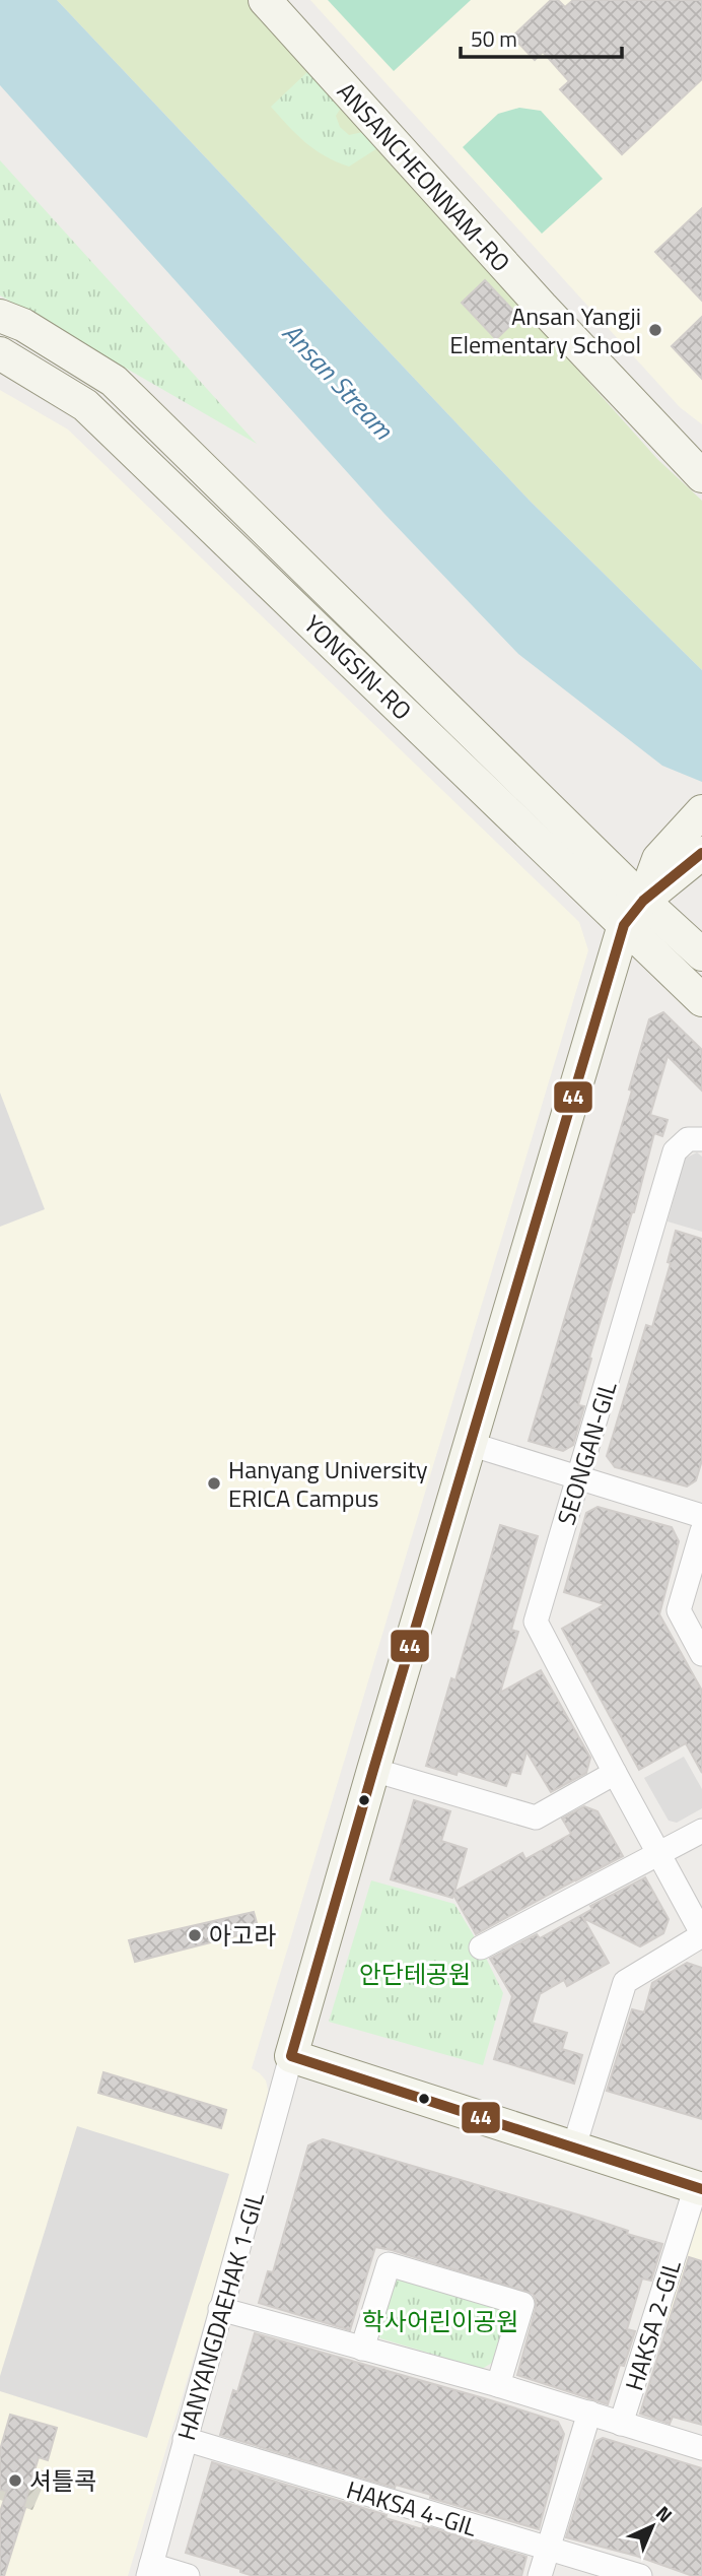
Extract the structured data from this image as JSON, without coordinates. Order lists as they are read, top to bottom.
{
  "streets": {
    "street": [
      "ANSANCHEONNAM-RO",
      "YONGSIN-RO",
      "SEONGAN-GIL",
      "HANYANGDAEHAK 1-GIL",
      "HAKSA 2-GIL",
      "HAKSA 4-GIL"
    ]
  },
  "crossings": [
    ["HANYANGDAEHAK 1-GIL", "HAKSA 2-GIL"],
    ["HANYANGDAEHAK 1-GIL", "HAKSA 4-GIL"]
  ],
  "water": ["Ansan Stream"],
  "parks": ["안단테공원", "학사어린이공원"],
  "places": [
    "Ansan Yangji Elementary School",
    "Hanyang University ERICA Campus",
    "아고라",
    "셔틀콕"
  ],
  "lines": ["transit line 44"],
  "scale_bar": "50 m",
  "north": "top right"
}
